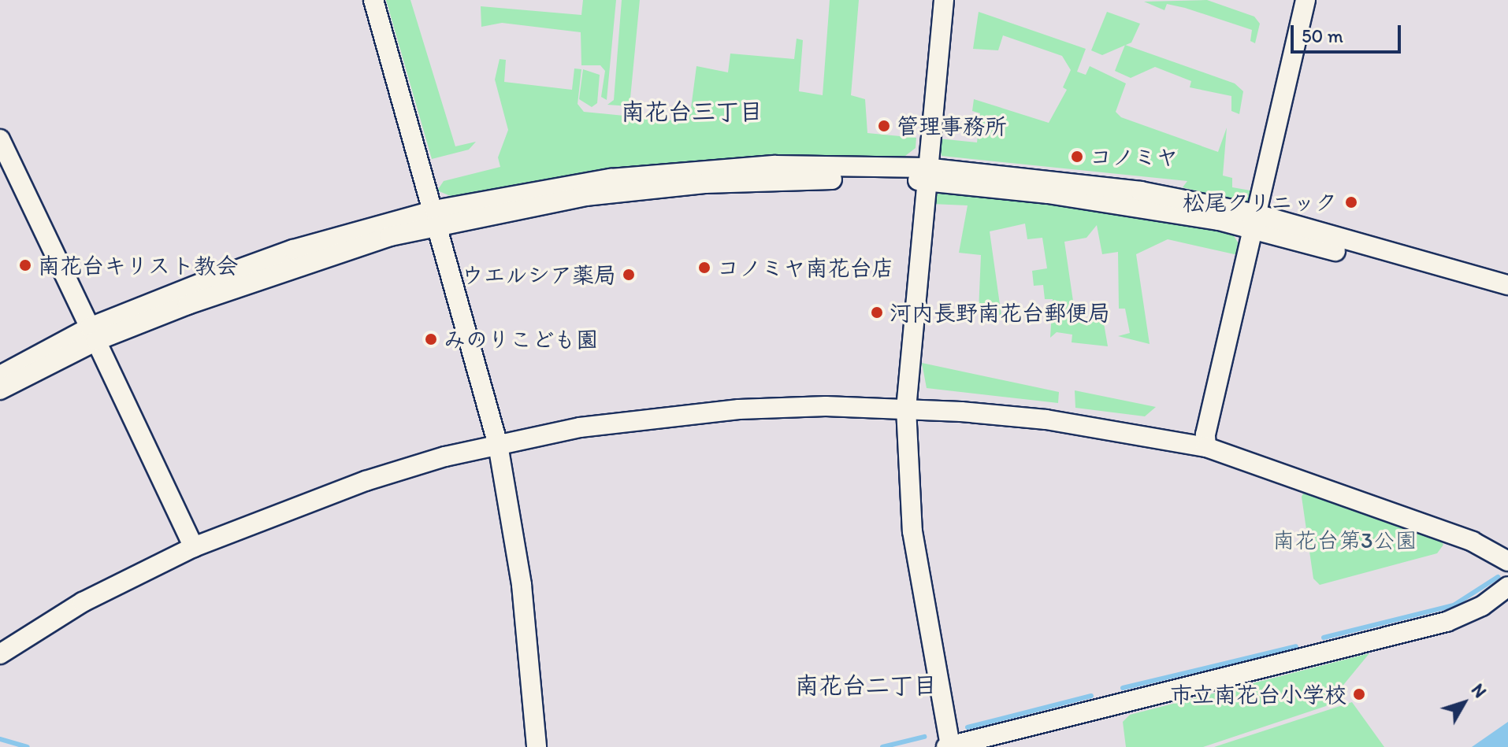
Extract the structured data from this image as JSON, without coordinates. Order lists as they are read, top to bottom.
{
  "districts": ["南花台三丁目", "南花台二丁目"],
  "parks": ["南花台第3公園"],
  "places": [
    "管理事務所",
    "コノミヤ",
    "松尾クリニック",
    "南花台キリスト教会",
    "コノミヤ南花台店",
    "ウエルシア薬局",
    "河内長野南花台郵便局",
    "みのりこども園",
    "市立南花台小学校"
  ],
  "scale_bar": "50 m",
  "north": "top right"
}
